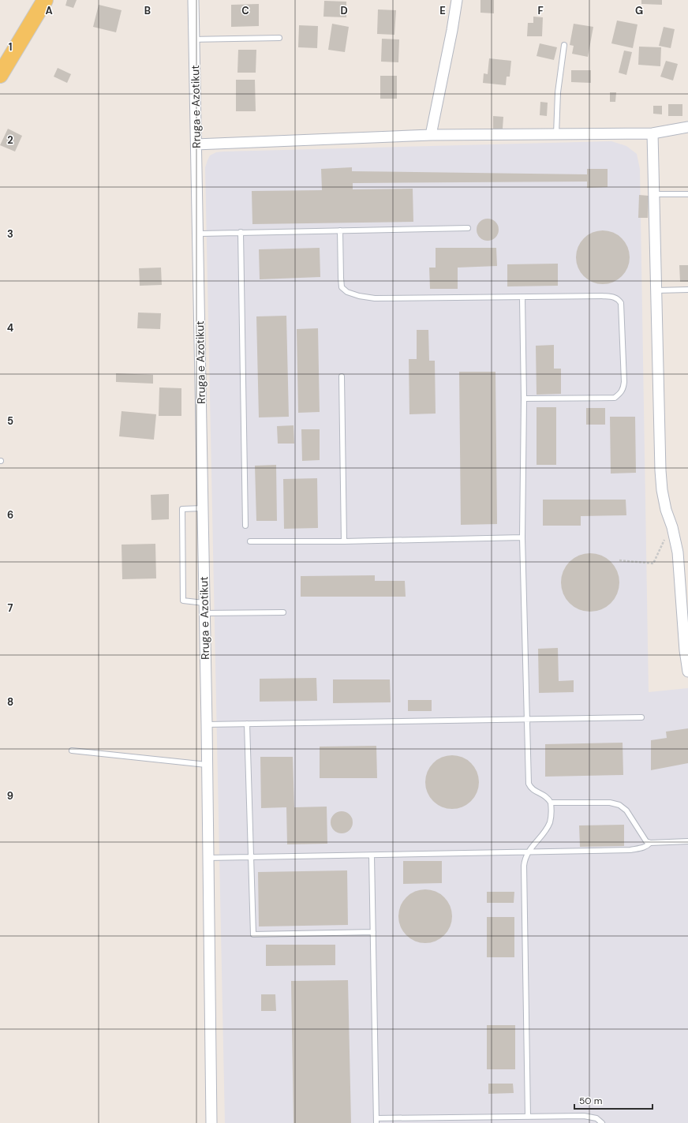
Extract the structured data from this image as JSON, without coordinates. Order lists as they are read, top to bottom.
{
  "streets": {
    "street": ["Rruga e Azotikut"]
  },
  "scale_bar": "50 m",
  "grid": {
    "columns": [
      "A",
      "B",
      "C",
      "D",
      "E",
      "F",
      "G"
    ],
    "rows": [
      "1",
      "2",
      "3",
      "4",
      "5",
      "6",
      "7",
      "8",
      "9"
    ]
  }
}
